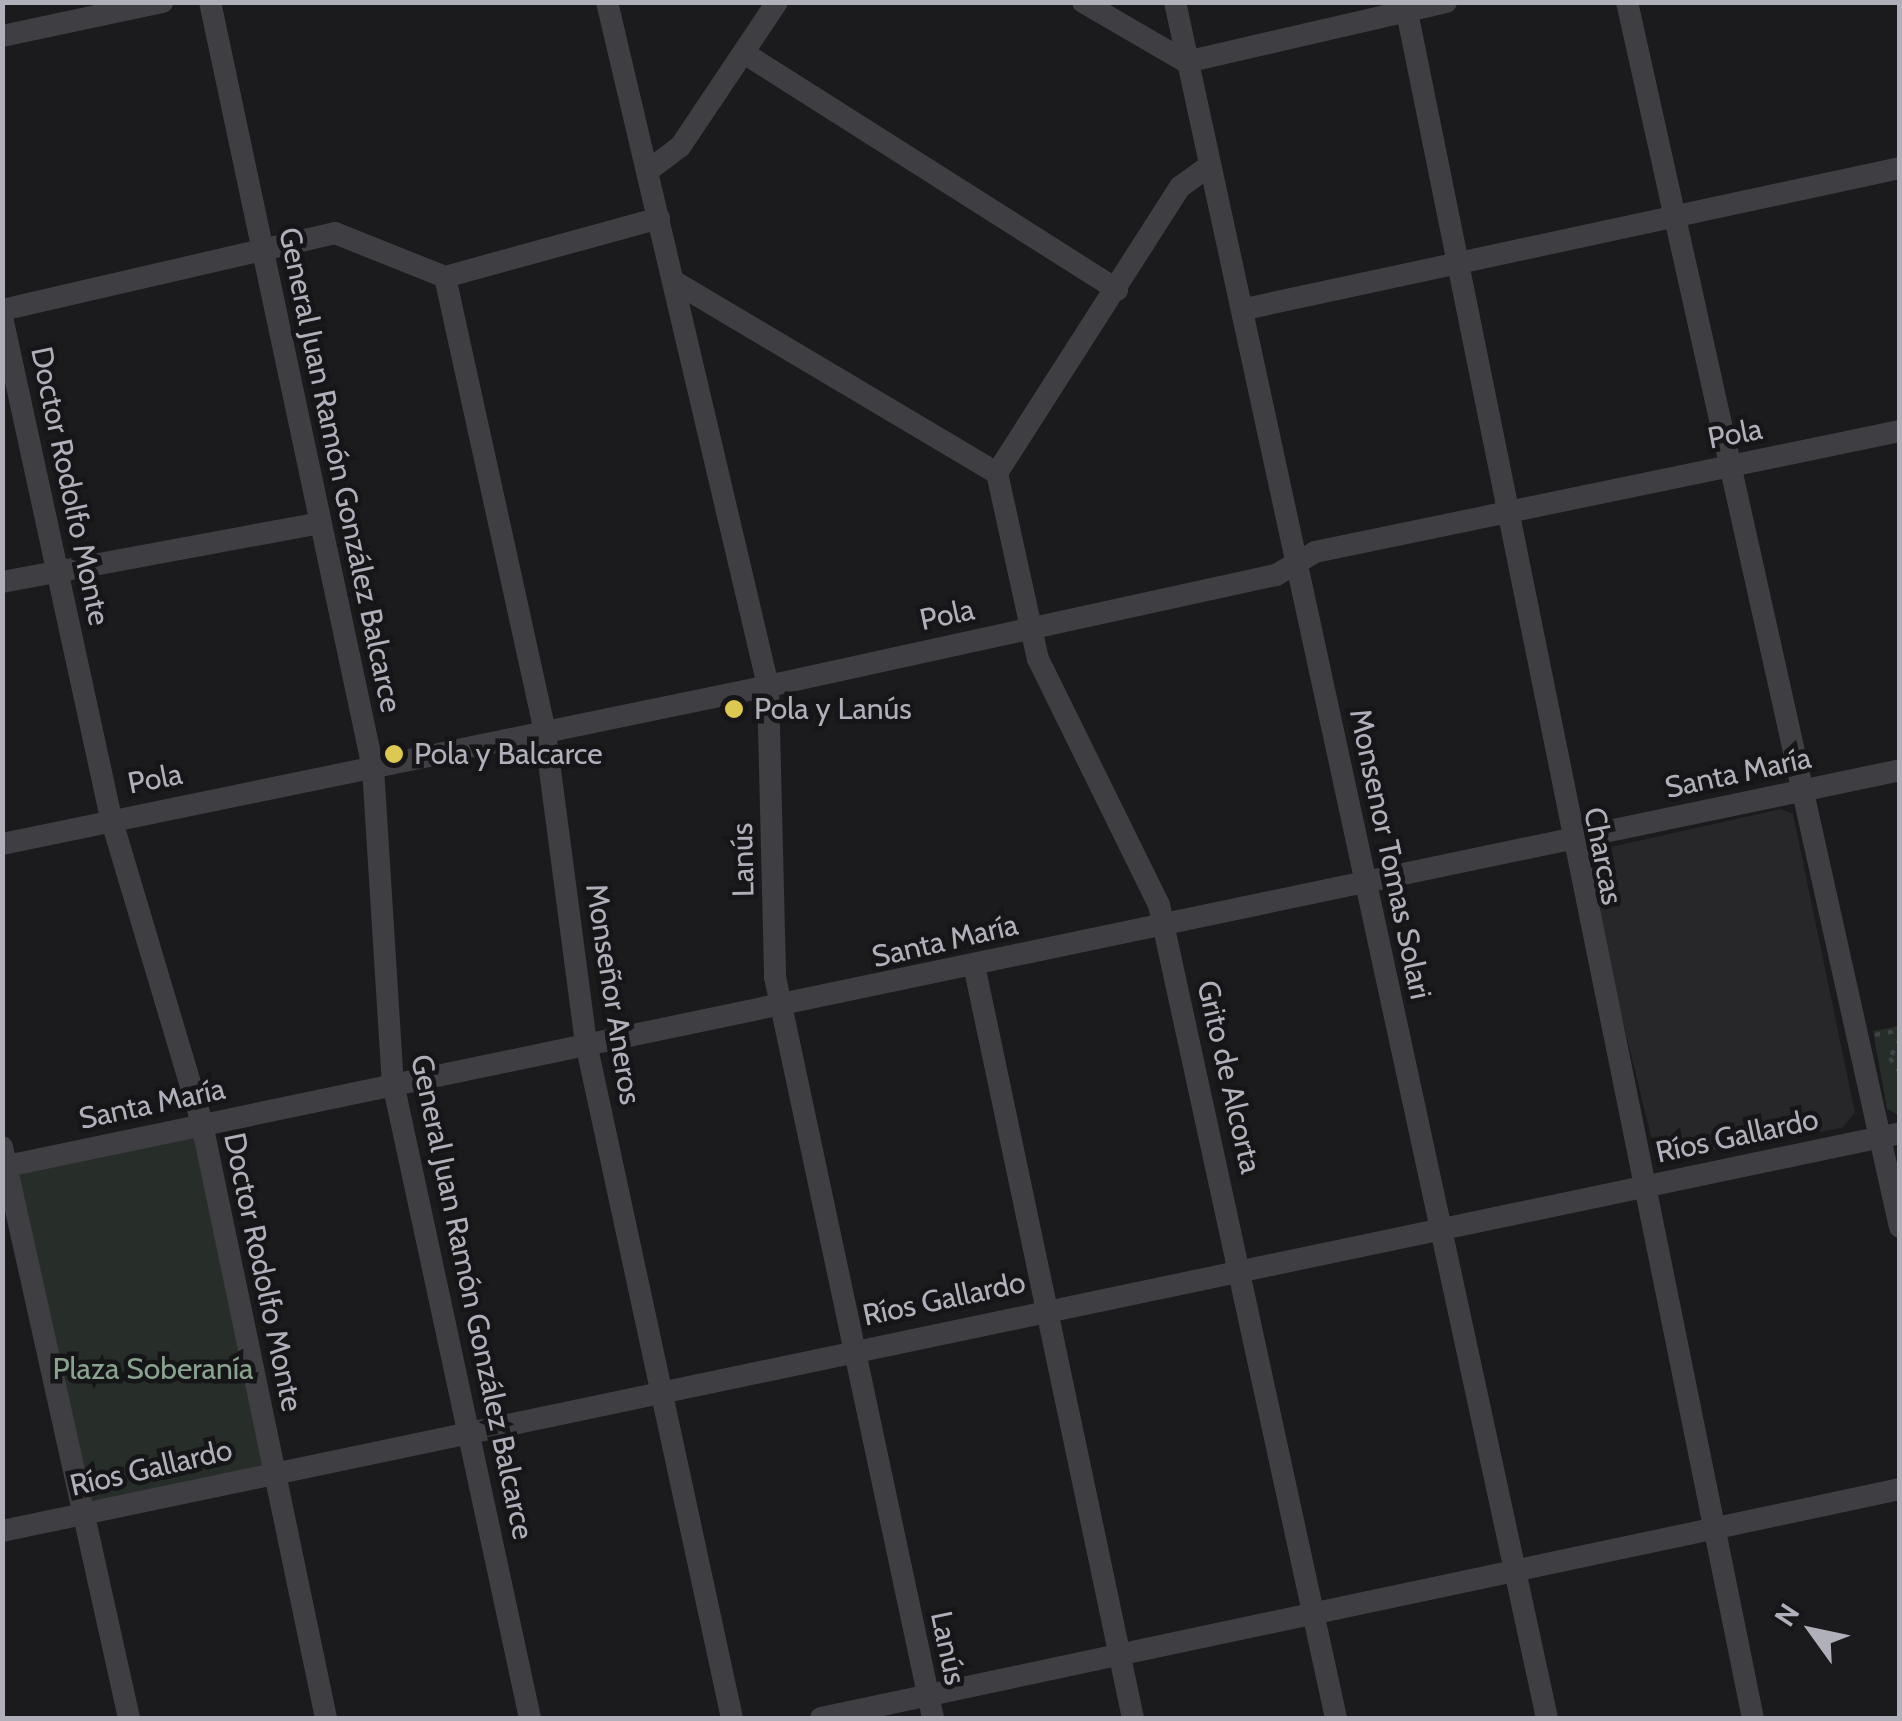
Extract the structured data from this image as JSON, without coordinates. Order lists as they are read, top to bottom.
{
  "streets": {
    "street": [
      "Pola",
      "General Juan Ramón González Balcarce",
      "Doctor Rodolfo Monte",
      "Santa María",
      "Monsenor Tomas Solari",
      "Charcas",
      "Lanús",
      "Monseñor Aneros",
      "Grito de Alcorta",
      "Ríos Gallardo"
    ]
  },
  "crossings": [
    ["Pola", "General Juan Ramón González Balcarce"],
    ["Pola", "Doctor Rodolfo Monte"],
    ["Pola", "Monsenor Tomas Solari"],
    ["Pola", "Charcas"],
    ["Pola", "Lanús"],
    ["Pola", "Monseñor Aneros"],
    ["Pola", "Grito de Alcorta"],
    ["General Juan Ramón González Balcarce", "Santa María"],
    ["General Juan Ramón González Balcarce", "Ríos Gallardo"],
    ["Doctor Rodolfo Monte", "Santa María"],
    ["Doctor Rodolfo Monte", "Ríos Gallardo"],
    ["Santa María", "Monsenor Tomas Solari"],
    ["Santa María", "Charcas"],
    ["Santa María", "Lanús"],
    ["Santa María", "Monseñor Aneros"],
    ["Santa María", "Grito de Alcorta"],
    ["Monsenor Tomas Solari", "Ríos Gallardo"],
    ["Charcas", "Ríos Gallardo"],
    ["Lanús", "Ríos Gallardo"],
    ["Monseñor Aneros", "Ríos Gallardo"],
    ["Grito de Alcorta", "Ríos Gallardo"]
  ],
  "parks": ["Plaza Soberanía"],
  "places": ["Pola y Lanús", "Pola y Balcarce"],
  "north": "top left"
}
